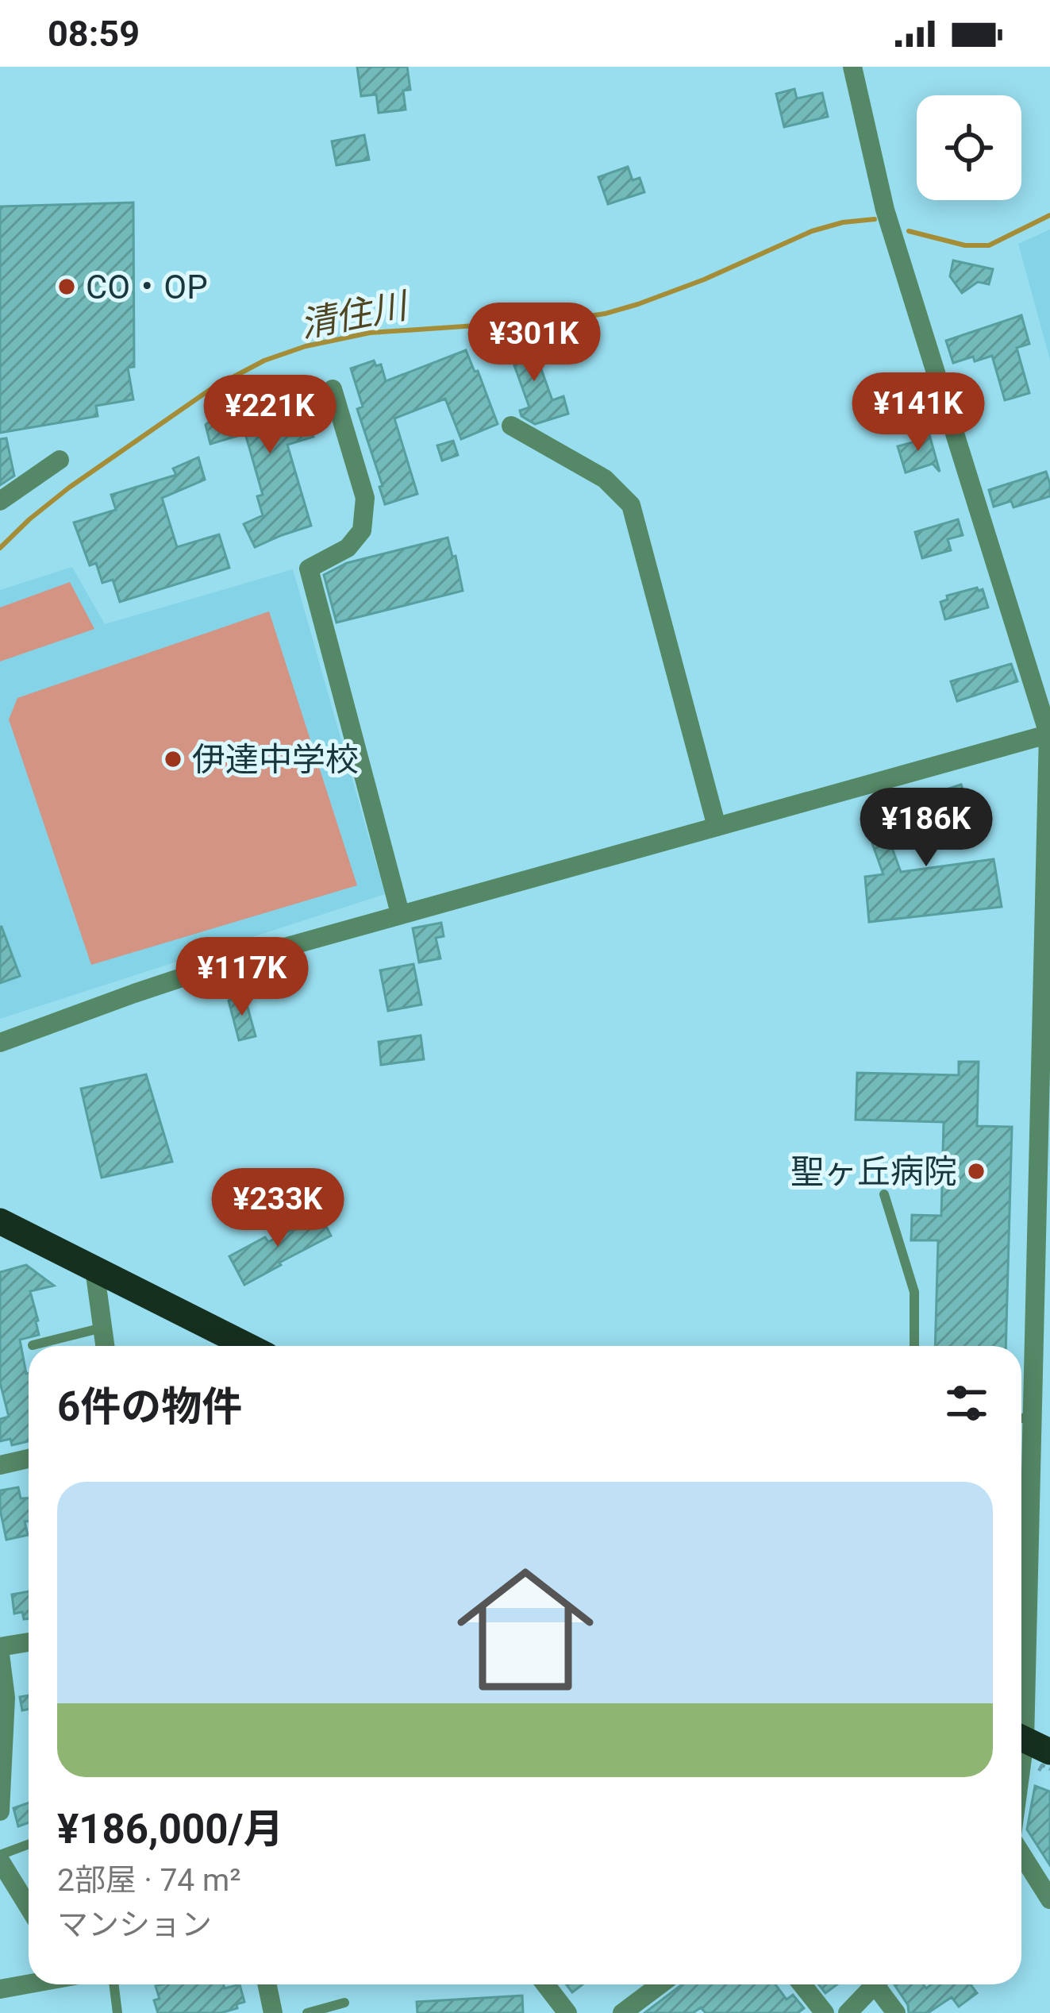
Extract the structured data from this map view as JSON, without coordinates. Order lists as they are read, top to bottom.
{
  "water": ["清住川"],
  "places": ["CO・OP", "伊達中学校", "聖ヶ丘病院"],
  "page": {
    "status": "08:59",
    "price": [
      "¥301K",
      "¥141K",
      "¥221K",
      "¥186K",
      "¥117K",
      "¥233K"
    ],
    "heading": "6件の物件",
    "list": [
      {
        "name": "¥186,000/月",
        "note": "2部屋 · 74 m² · マンション"
      }
    ]
  }
}
